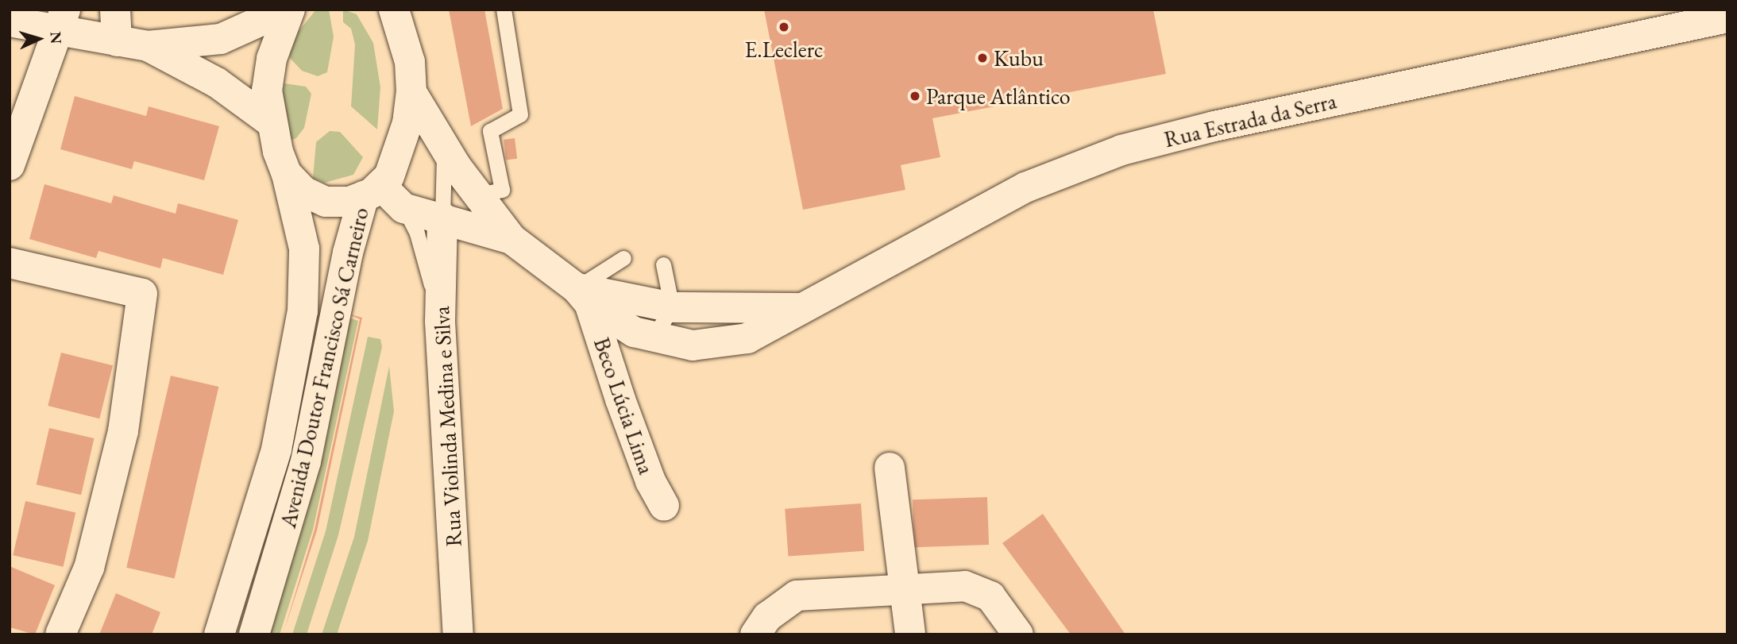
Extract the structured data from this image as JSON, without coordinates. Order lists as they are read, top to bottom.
{
  "streets": {
    "street": [
      "Rua Estrada da Serra",
      "Avenida Doutor Francisco Sá Carneiro",
      "Beco Lúcia Lima",
      "Rua Violinda Medina e Silva"
    ]
  },
  "crossings": [
    ["Rua Estrada da Serra", "Beco Lúcia Lima"]
  ],
  "places": ["E.Leclerc", "Kubu", "Parque Atlântico"],
  "north": "right"
}
